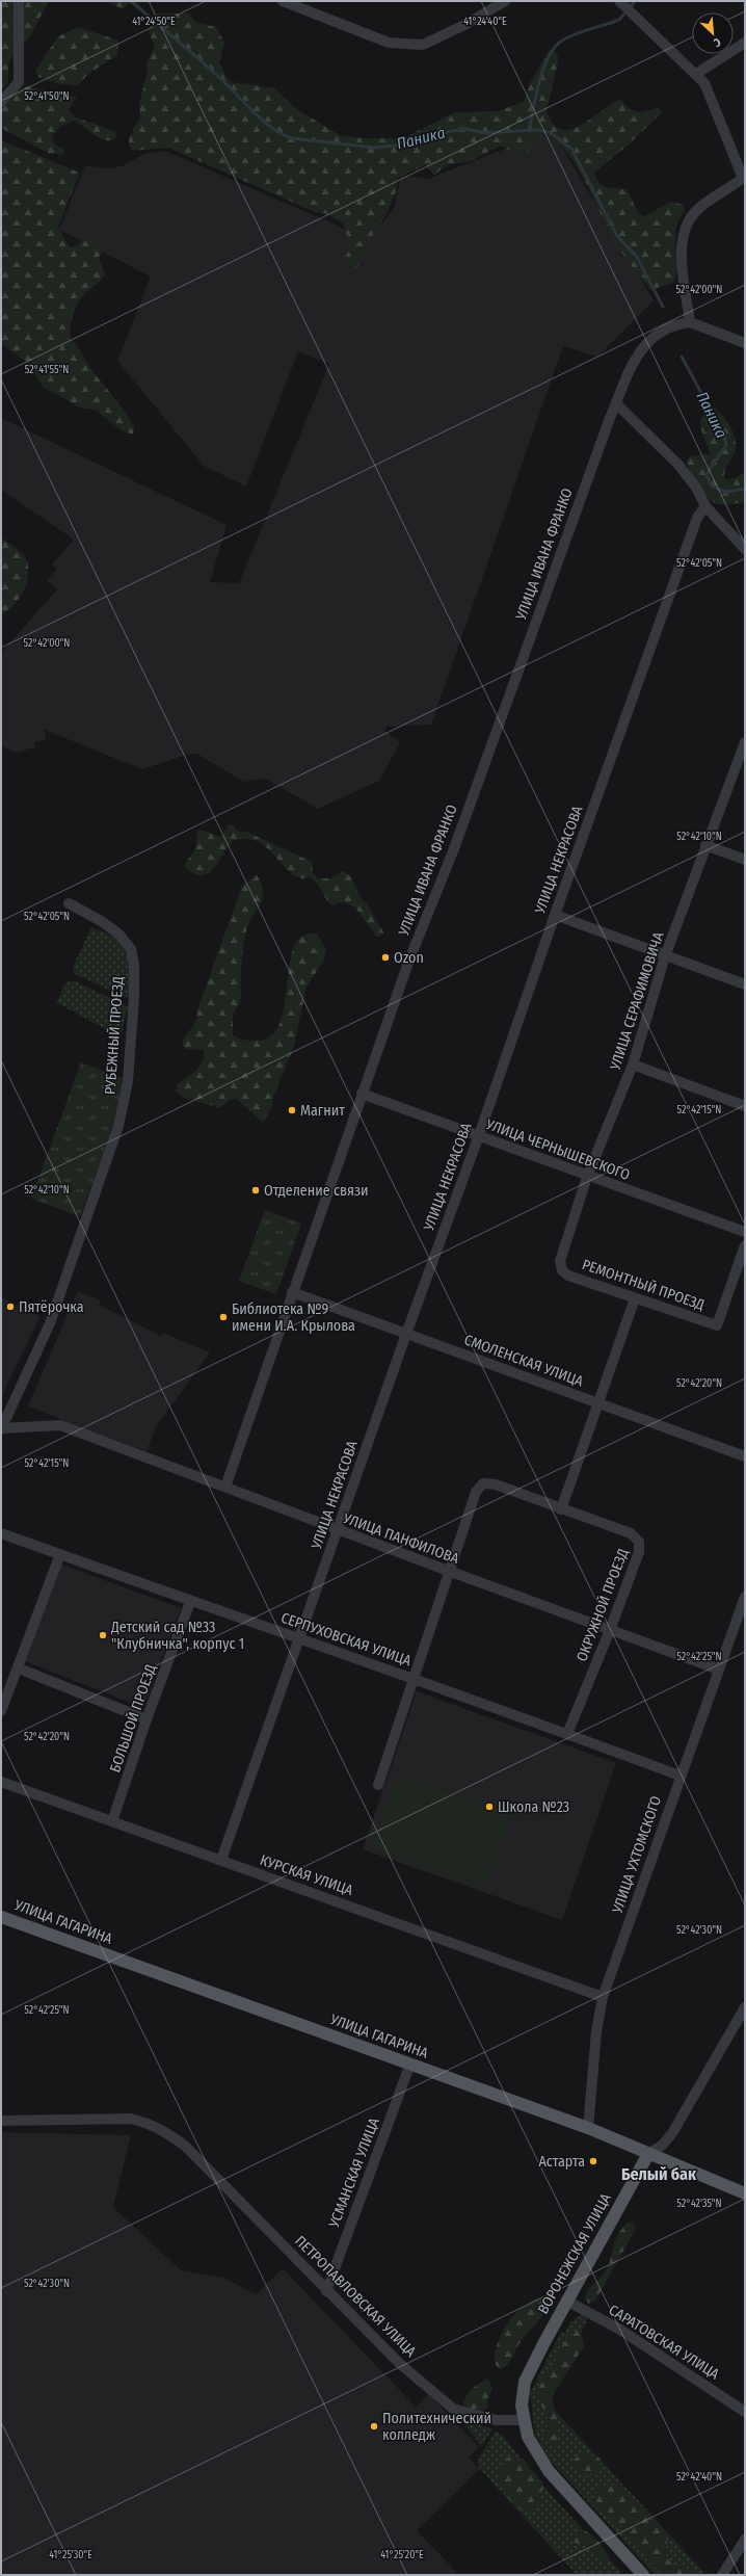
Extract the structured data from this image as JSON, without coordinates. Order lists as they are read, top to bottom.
{
  "streets": {
    "main road": ["УЛИЦА ГАГАРИНА", "ВОРОНЕЖСКАЯ УЛИЦА"],
    "street": [
      "УЛИЦА ИВАНА ФРАНКО",
      "УЛИЦА НЕКРАСОВА",
      "УЛИЦА СЕРАФИМОВИЧА",
      "РУБЕЖНЫЙ ПРОЕЗД",
      "УЛИЦА ЧЕРНЫШЕВСКОГО",
      "РЕМОНТНЫЙ ПРОЕЗД",
      "СМОЛЕНСКАЯ УЛИЦА",
      "УЛИЦА ПАНФИЛОВА",
      "ОКРУЖНОЙ ПРОЕЗД",
      "СЕРПУХОВСКАЯ УЛИЦА",
      "БОЛЬШОЙ ПРОЕЗД",
      "УЛИЦА УХТОМСКОГО",
      "КУРСКАЯ УЛИЦА",
      "УСМАНСКАЯ УЛИЦА",
      "ПЕТРОПАВЛОВСКАЯ УЛИЦА",
      "САРАТОВСКАЯ УЛИЦА"
    ]
  },
  "crossings": [
    ["УЛИЦА ИВАНА ФРАНКО", "УЛИЦА ЧЕРНЫШЕВСКОГО"],
    ["УЛИЦА ИВАНА ФРАНКО", "СМОЛЕНСКАЯ УЛИЦА"],
    ["УЛИЦА ИВАНА ФРАНКО", "УЛИЦА ПАНФИЛОВА"],
    ["УЛИЦА НЕКРАСОВА", "УЛИЦА ЧЕРНЫШЕВСКОГО"],
    ["УЛИЦА НЕКРАСОВА", "СМОЛЕНСКАЯ УЛИЦА"],
    ["УЛИЦА НЕКРАСОВА", "УЛИЦА ПАНФИЛОВА"],
    ["УЛИЦА НЕКРАСОВА", "СЕРПУХОВСКАЯ УЛИЦА"],
    ["УЛИЦА НЕКРАСОВА", "КУРСКАЯ УЛИЦА"],
    ["УЛИЦА СЕРАФИМОВИЧА", "УЛИЦА ЧЕРНЫШЕВСКОГО"],
    ["УЛИЦА СЕРАФИМОВИЧА", "РЕМОНТНЫЙ ПРОЕЗД"],
    ["РУБЕЖНЫЙ ПРОЕЗД", "УЛИЦА ПАНФИЛОВА"],
    ["УЛИЦА ПАНФИЛОВА", "ОКРУЖНОЙ ПРОЕЗД"],
    ["УЛИЦА ПАНФИЛОВА", "УЛИЦА УХТОМСКОГО"],
    ["ОКРУЖНОЙ ПРОЕЗД", "СЕРПУХОВСКАЯ УЛИЦА"],
    ["СЕРПУХОВСКАЯ УЛИЦА", "БОЛЬШОЙ ПРОЕЗД"],
    ["СЕРПУХОВСКАЯ УЛИЦА", "УЛИЦА УХТОМСКОГО"],
    ["БОЛЬШОЙ ПРОЕЗД", "КУРСКАЯ УЛИЦА"],
    ["УЛИЦА УХТОМСКОГО", "КУРСКАЯ УЛИЦА"],
    ["УЛИЦА УХТОМСКОГО", "УЛИЦА ГАГАРИНА"],
    ["УЛИЦА ГАГАРИНА", "УСМАНСКАЯ УЛИЦА"],
    ["УЛИЦА ГАГАРИНА", "ВОРОНЕЖСКАЯ УЛИЦА"],
    ["УСМАНСКАЯ УЛИЦА", "ПЕТРОПАВЛОВСКАЯ УЛИЦА"],
    ["ВОРОНЕЖСКАЯ УЛИЦА", "ПЕТРОПАВЛОВСКАЯ УЛИЦА"],
    ["ВОРОНЕЖСКАЯ УЛИЦА", "САРАТОВСКАЯ УЛИЦА"]
  ],
  "districts": ["Белый бак"],
  "water": ["Паника"],
  "places": [
    "Ozon",
    "Магнит",
    "Отделение связи",
    "Пятёрочка",
    "Библиотека №9 имени И.А. Крылова",
    "Детский сад №33 \"Клубничка\", корпус 1",
    "Школа №23",
    "Астарта",
    "Политехнический колледж"
  ],
  "north": "bottom right",
  "coordinates": [
    "41°24'50\"E",
    "41°24'40\"E",
    "52°41'50\"N",
    "52°42'00\"N",
    "52°41'55\"N",
    "52°42'05\"N",
    "52°42'10\"N",
    "52°42'15\"N",
    "52°42'20\"N",
    "52°42'25\"N",
    "52°42'30\"N",
    "52°42'35\"N",
    "52°42'40\"N",
    "41°25'30\"E",
    "41°25'20\"E"
  ]
}
